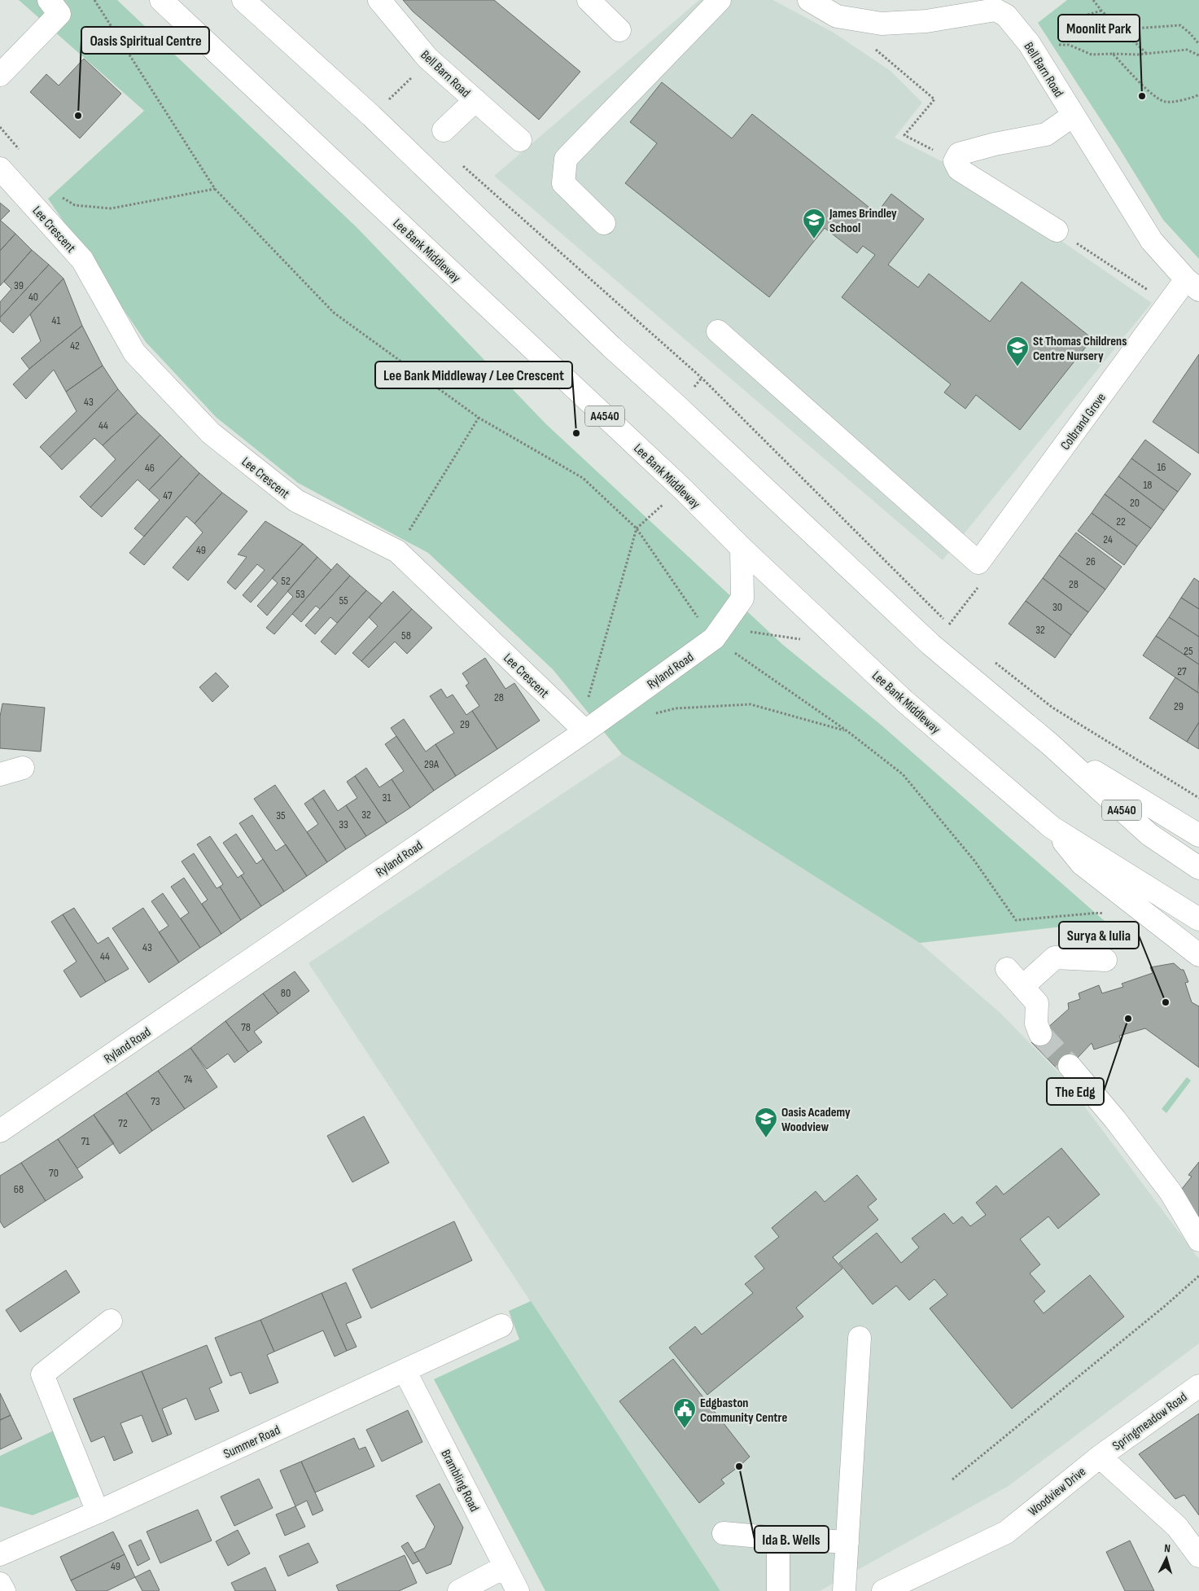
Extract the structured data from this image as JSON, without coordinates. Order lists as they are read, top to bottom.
{
  "streets": {
    "main road": [
      "Bell Barn Road",
      "Lee Crescent",
      "Lee Bank Middleway",
      "A4540",
      "Colbrand Grove",
      "Ryland Road",
      "Springmeadow Road",
      "Summer Road",
      "Brambling Road",
      "Woodview Drive"
    ]
  },
  "crossings": [
    ["Bell Barn Road", "Colbrand Grove"],
    ["Lee Crescent", "Ryland Road"],
    ["Lee Bank Middleway", "Ryland Road"],
    ["Springmeadow Road", "Woodview Drive"],
    ["Summer Road", "Brambling Road"]
  ],
  "places": {
    "other": [
      "Moonlit Park",
      "Oasis Spiritual Centre",
      "Lee Bank Middleway / Lee Crescent",
      "Surya & Iulia",
      "The Edg",
      "Ida B. Wells"
    ],
    "school or university": ["James Brindley School", "St Thomas Childrens Centre Nursery", "Oasis Academy Woodview"],
    "public building": ["Edgbaston Community Centre"]
  },
  "house_numbers": [
    "39",
    "40",
    "41",
    "42",
    "43",
    "44",
    "16",
    "46",
    "18",
    "47",
    "20",
    "22",
    "24",
    "49",
    "26",
    "52",
    "28",
    "53",
    "55",
    "30",
    "32",
    "58",
    "25",
    "27",
    "28",
    "29",
    "29",
    "29A",
    "31",
    "32",
    "35",
    "33",
    "43",
    "44",
    "80",
    "78",
    "74",
    "73",
    "72",
    "71",
    "70",
    "68",
    "49"
  ],
  "north": "top"
}
